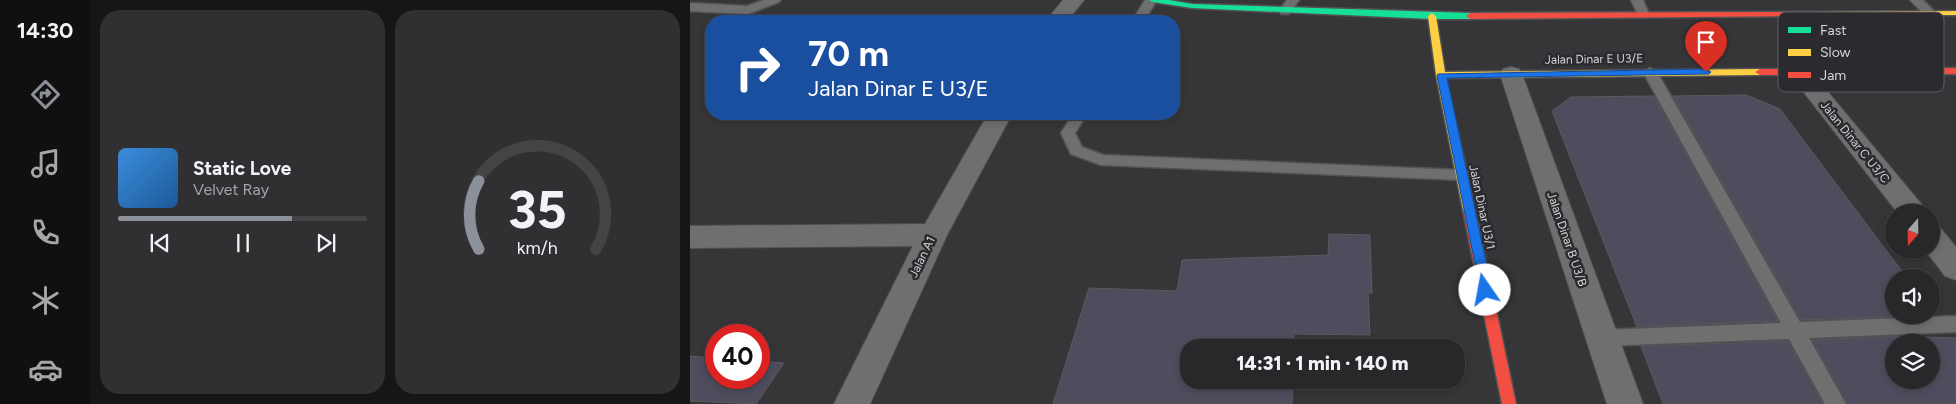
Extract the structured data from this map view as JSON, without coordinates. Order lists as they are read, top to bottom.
{
  "streets": {
    "street": [
      "Jalan Dinar E U3/E",
      "Jalan Dinar C U3/C",
      "Jalan Dinar U3/1",
      "Jalan Dinar B U3/B",
      "Jalan A1"
    ]
  },
  "crossings": [
    ["Jalan Dinar E U3/E", "Jalan Dinar U3/1"],
    ["Jalan Dinar E U3/E", "Jalan Dinar B U3/B"]
  ],
  "legend": ["Fast", "Slow", "Jam"],
  "north": "bottom",
  "page": {
    "tabs": "14:30",
    "turn": ["70 m", "Jalan Dinar E U3/E"],
    "song": ["Static Love", "Velvet Ray"],
    "limit": "40",
    "trip": "14:31 · 1 min · 140 m",
    "gauge": ["35", "km/h"]
  }
}
